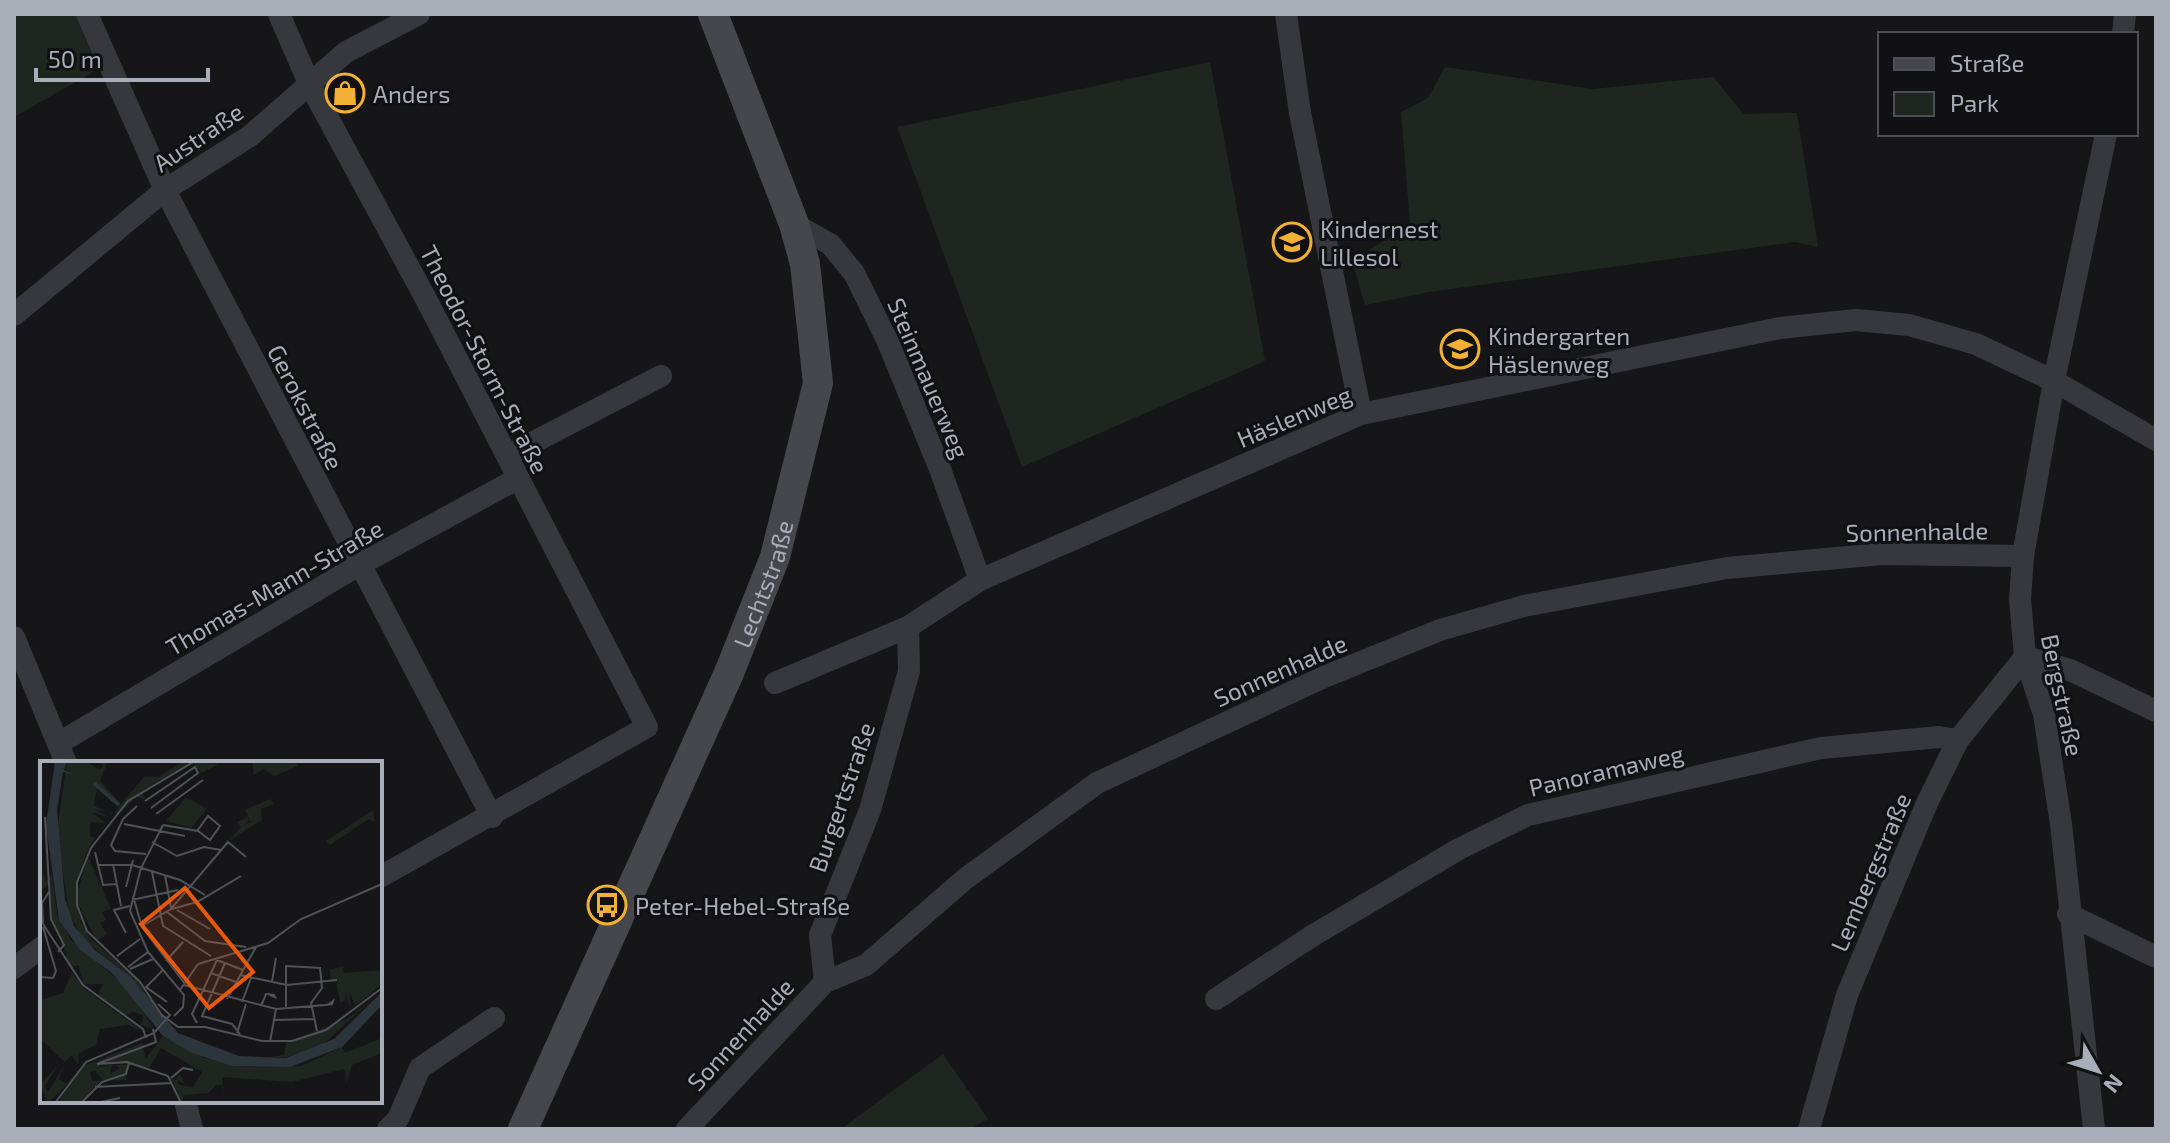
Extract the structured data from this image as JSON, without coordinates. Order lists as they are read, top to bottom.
{
  "streets": {
    "street": [
      "Austraße",
      "Theodor-Storm-Straße",
      "Steinmauerweg",
      "Gerokstraße",
      "Häslenweg",
      "Sonnenhalde",
      "Lechtstraße",
      "Thomas-Mann-Straße",
      "Bergstraße",
      "Panoramaweg",
      "Burgertstraße",
      "Lembergstraße"
    ]
  },
  "crossings": [
    ["Austraße", "Theodor-Storm-Straße"],
    ["Austraße", "Gerokstraße"],
    ["Theodor-Storm-Straße", "Gerokstraße"],
    ["Theodor-Storm-Straße", "Thomas-Mann-Straße"],
    ["Steinmauerweg", "Häslenweg"],
    ["Steinmauerweg", "Lechtstraße"],
    ["Gerokstraße", "Thomas-Mann-Straße"],
    ["Häslenweg", "Bergstraße"],
    ["Häslenweg", "Burgertstraße"],
    ["Sonnenhalde", "Bergstraße"],
    ["Sonnenhalde", "Burgertstraße"],
    ["Bergstraße", "Lembergstraße"],
    ["Panoramaweg", "Lembergstraße"]
  ],
  "places": {
    "shop": ["Anders"],
    "school or university": ["Kindernest Lillesol", "Kindergarten Häslenweg"],
    "bus stop": ["Peter-Hebel-Straße"]
  },
  "legend": ["Straße", "Park"],
  "scale_bar": "50 m",
  "north": "bottom right"
}
